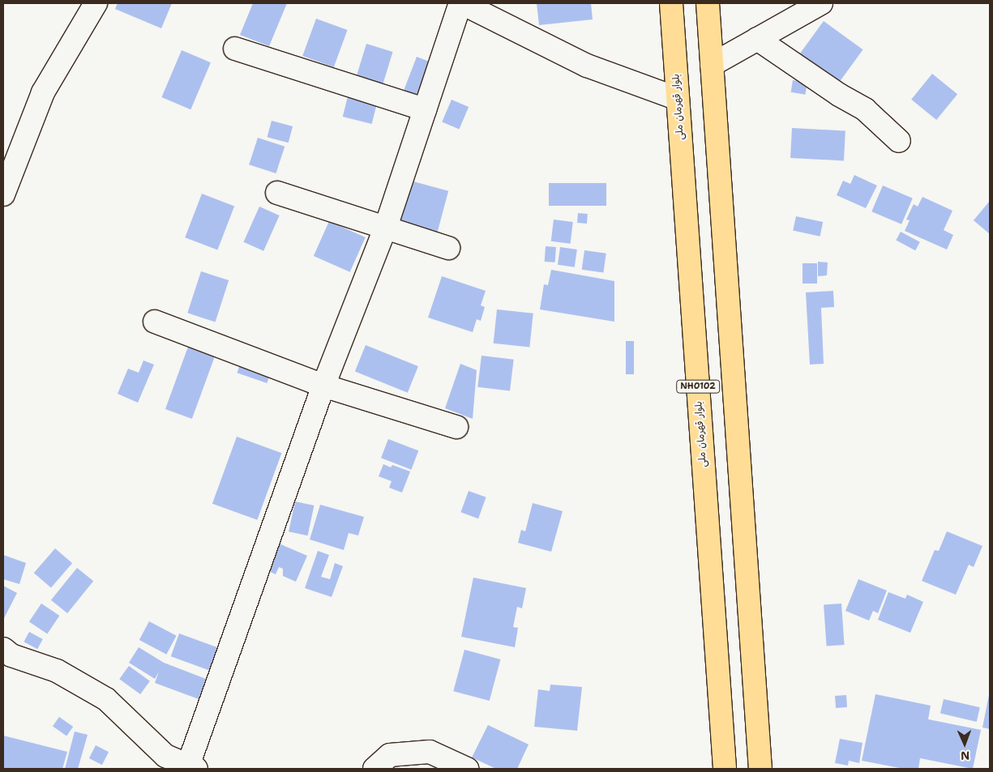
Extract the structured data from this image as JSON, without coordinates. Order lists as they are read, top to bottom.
{
  "streets": {
    "highway": ["بلوار قهرمان ملی", "NH0102"]
  },
  "north": "bottom"
}
